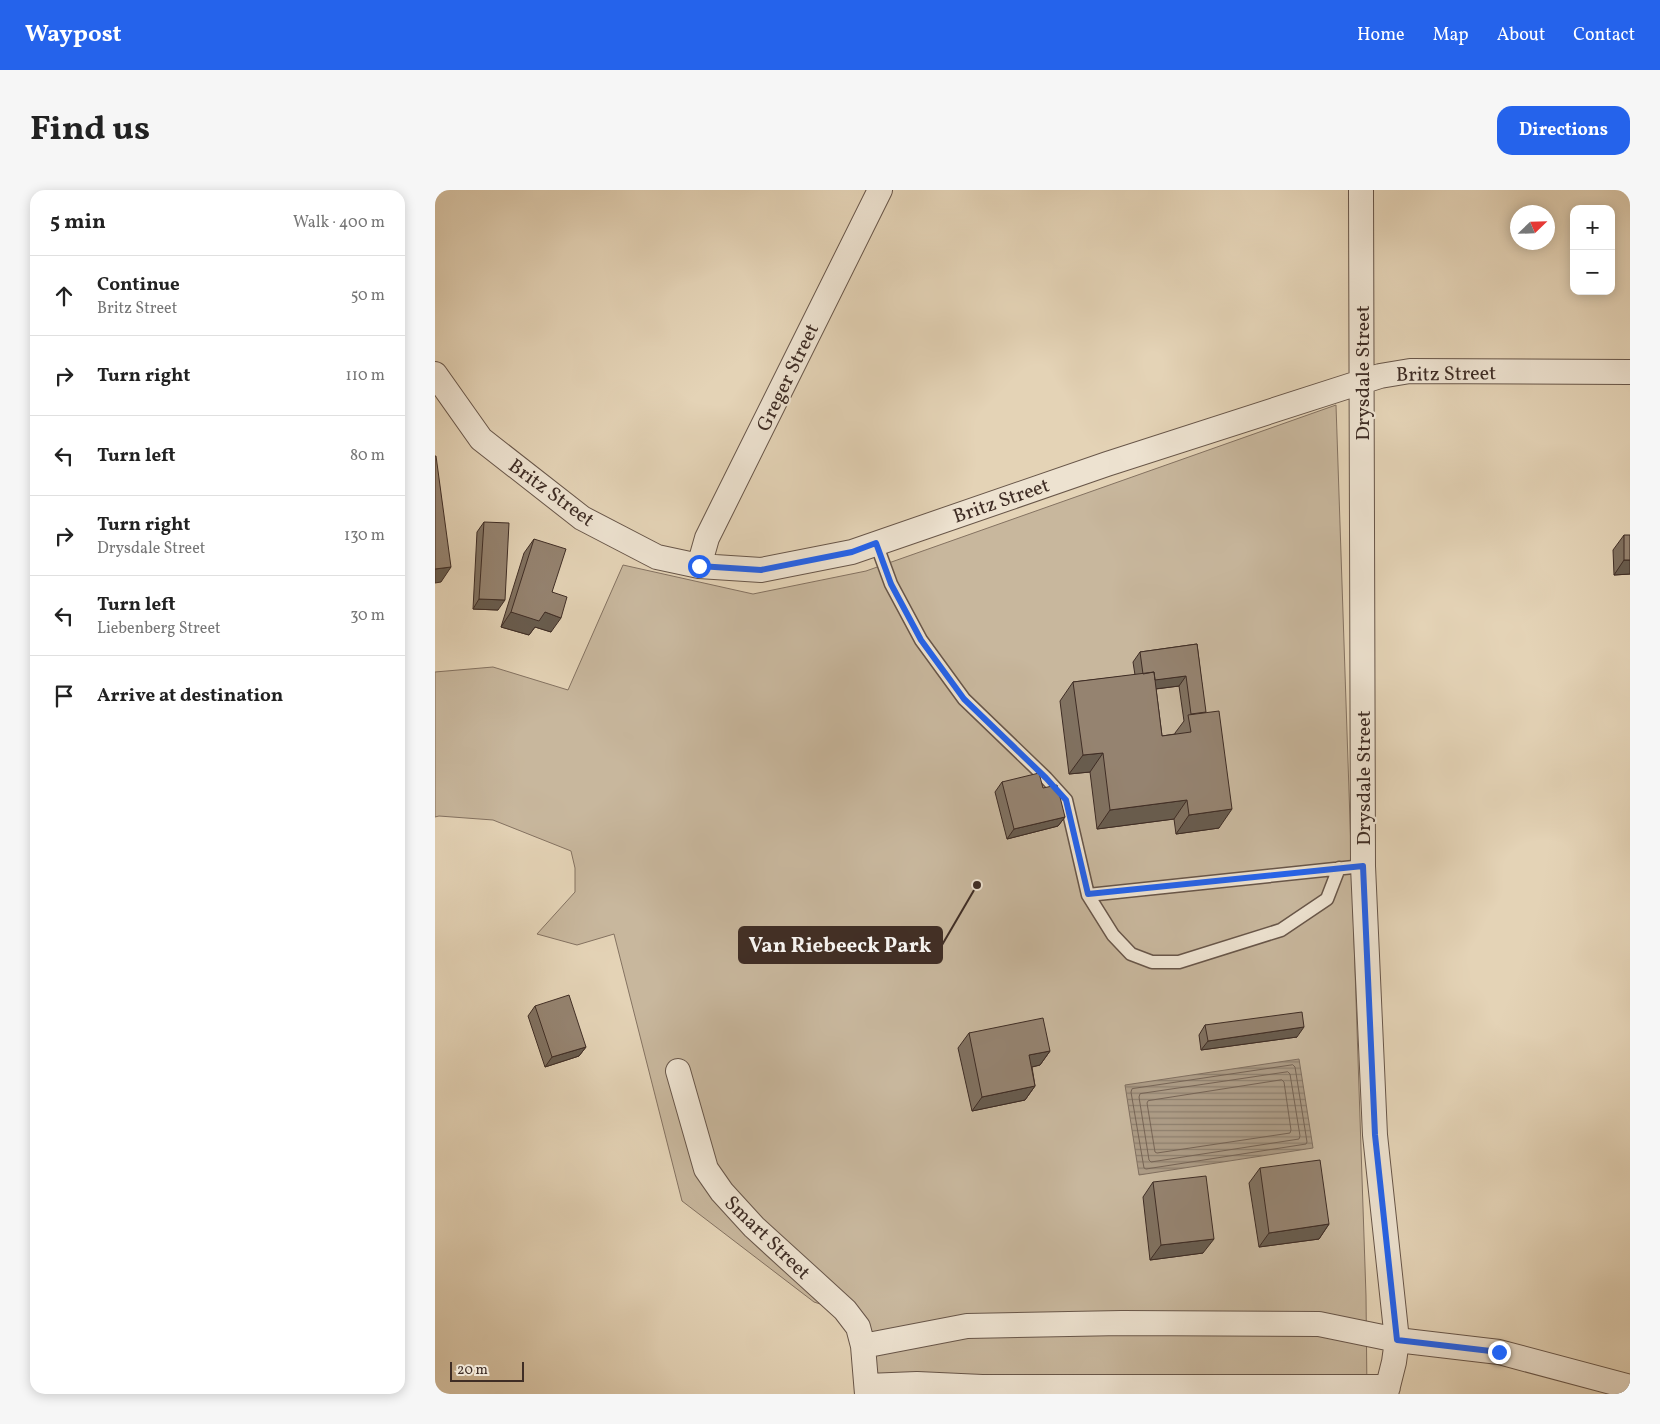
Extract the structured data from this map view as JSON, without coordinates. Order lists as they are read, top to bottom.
{
  "streets": {
    "street": [
      "Drysdale Street",
      "Britz Street",
      "Greger Street",
      "Smart Street"
    ]
  },
  "crossings": [
    ["Drysdale Street", "Britz Street"],
    ["Britz Street", "Greger Street"]
  ],
  "places": ["Van Riebeeck Park"],
  "scale_bar": "20 m",
  "north": "top right",
  "page": {
    "header": "Waypost",
    "nav": [
      "Home",
      "Map",
      "About",
      "Contact"
    ],
    "title": "Find us",
    "buttons": "Directions",
    "heading": ["5 min", "Walk · 400 m"],
    "map_buttons": ["+", "−"],
    "list": [
      ["Continue", "Britz Street", "50 m"],
      ["Turn right", "110 m"],
      ["Turn left", "80 m"],
      ["Turn right", "Drysdale Street", "130 m"],
      ["Turn left", "Liebenberg Street", "30 m"],
      "Arrive at destination"
    ],
    "scale": "20 m"
  }
}
